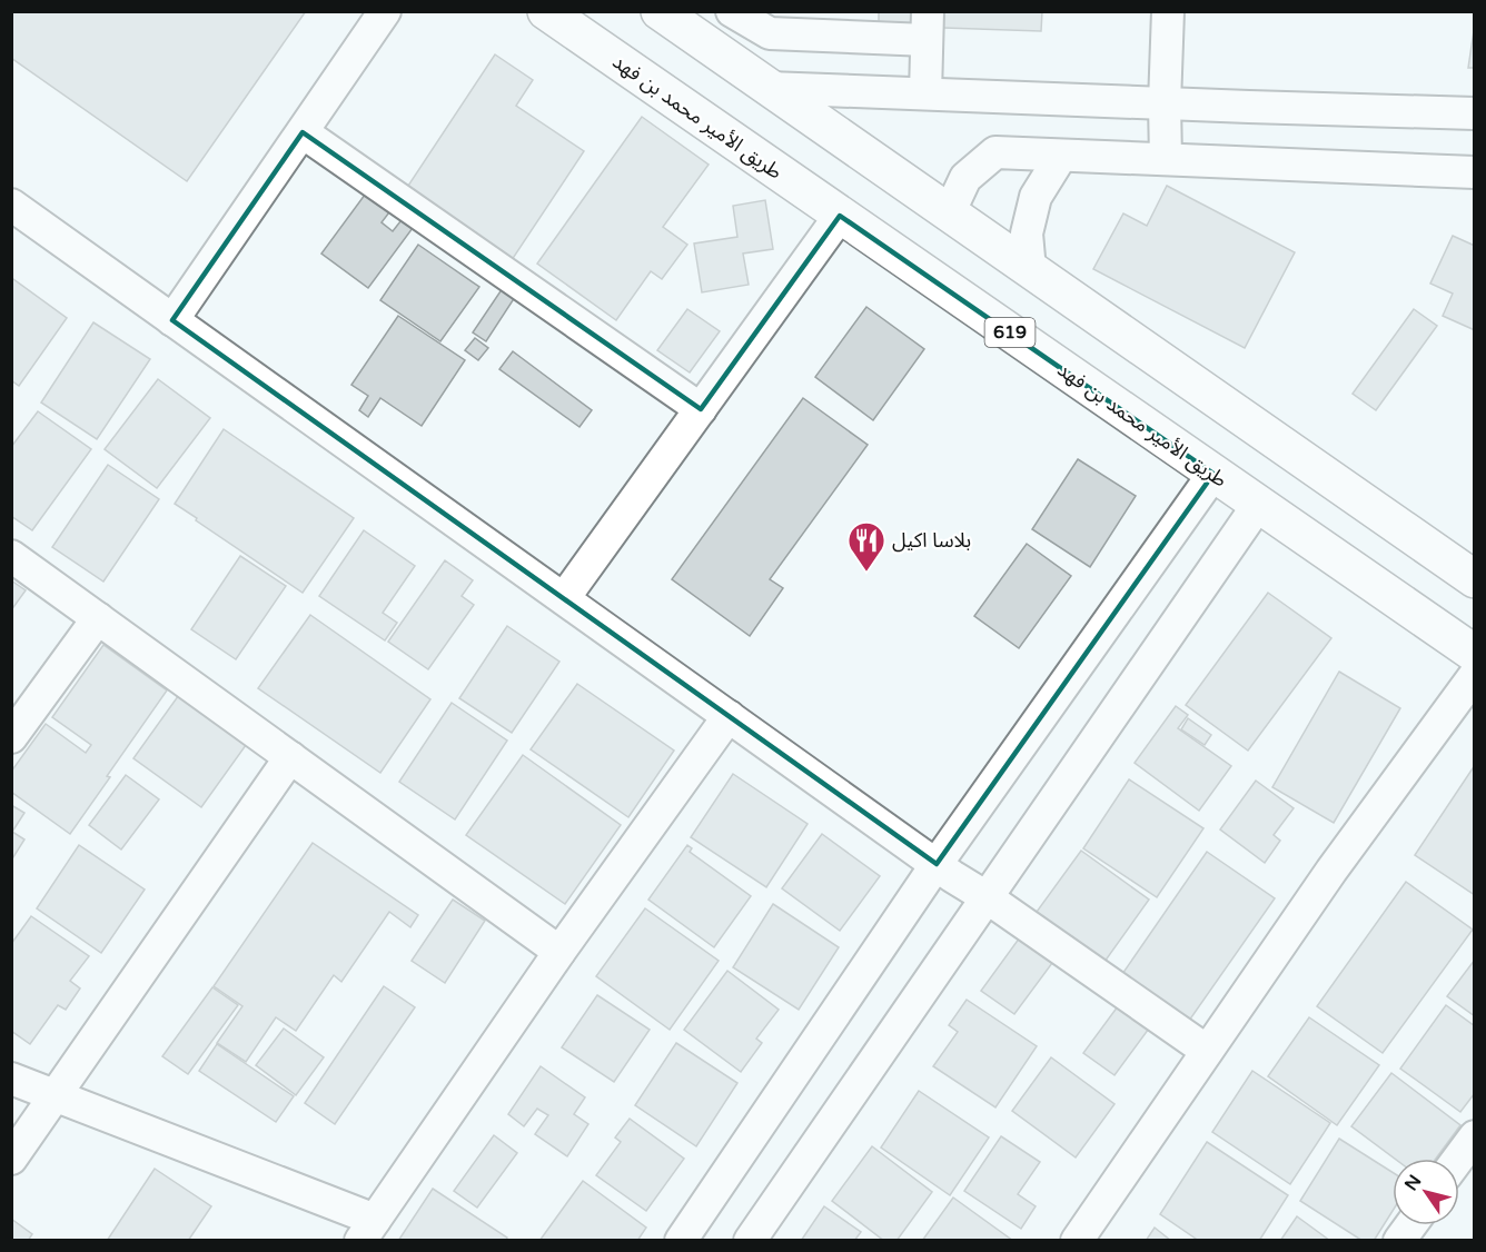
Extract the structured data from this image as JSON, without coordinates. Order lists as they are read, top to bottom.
{
  "streets": {
    "highway": ["طريق الأمير محمد بن فهد", "619"]
  },
  "places": {
    "restaurant": ["بلاسا اكيل"]
  },
  "north": "top left"
}
